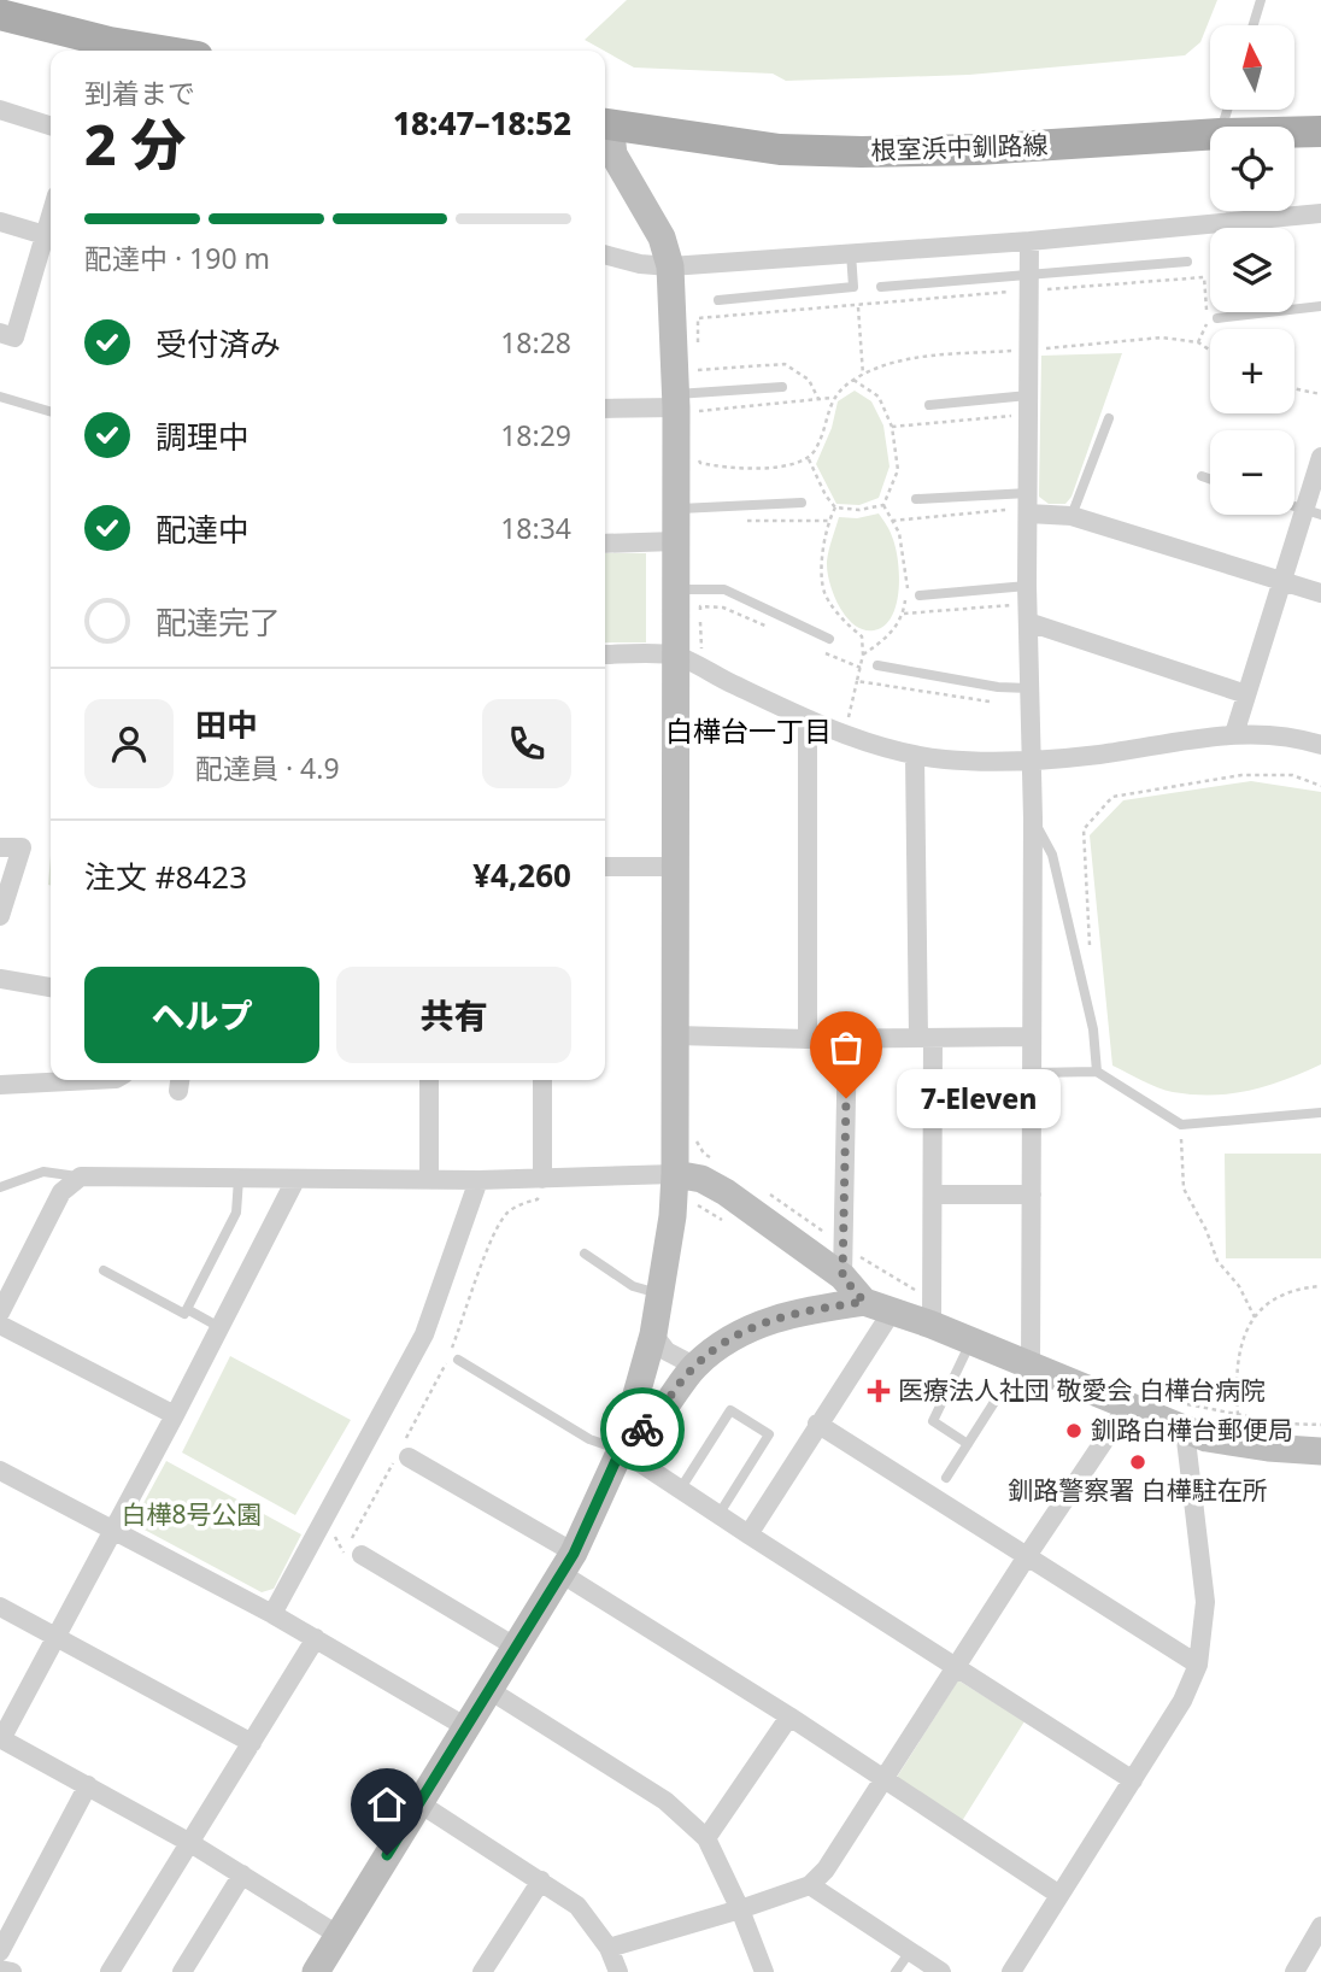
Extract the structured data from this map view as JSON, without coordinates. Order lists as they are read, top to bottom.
{
  "streets": {
    "main road": ["根室浜中釧路線"]
  },
  "districts": ["白樺台一丁目"],
  "parks": ["白樺8号公園"],
  "places": {
    "other": ["7-Eleven", "釧路白樺台郵便局", "釧路警察署 白樺駐在所"],
    "health": ["医療法人社団 敬愛会 白樺台病院"]
  },
  "north": "top",
  "page": {
    "map_buttons": ["+", "−"],
    "heading": ["2 分", "到着まで", "18:47–18:52"],
    "panel": [
      "田中",
      "配達員 · 4.9",
      "注文 #8423",
      "¥4,260"
    ],
    "bar": "配達中 · 190 m",
    "list": [
      ["受付済み", "18:28"],
      ["調理中", "18:29"],
      ["配達中", "18:34"],
      "配達完了"
    ],
    "buttons": ["ヘルプ", "共有"],
    "bubble": "7-Eleven"
  }
}
